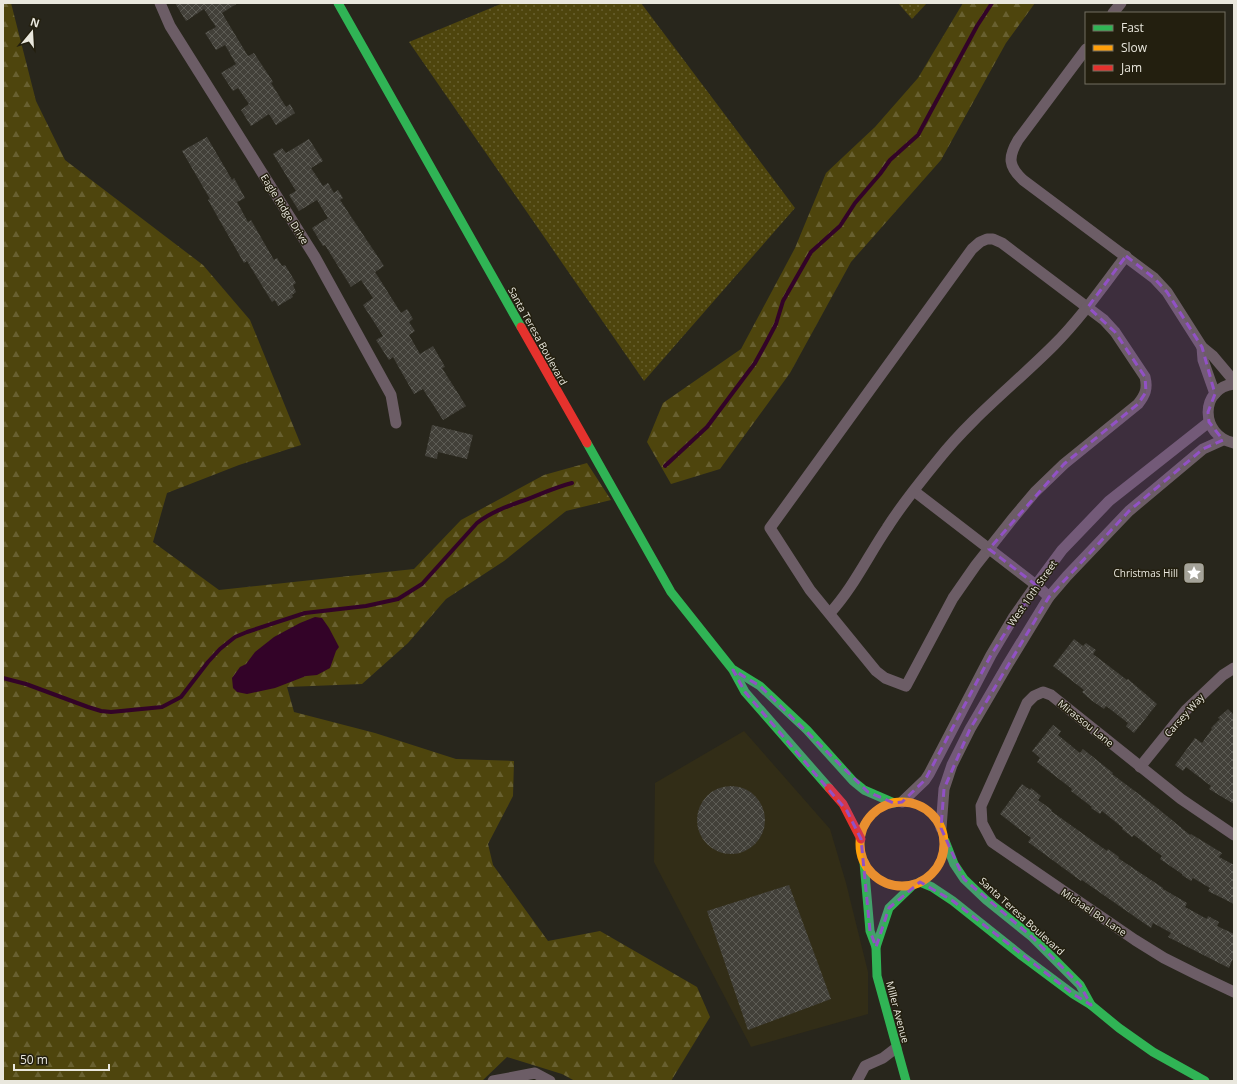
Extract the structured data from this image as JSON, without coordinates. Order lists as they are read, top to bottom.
{
  "streets": {
    "main road": ["Santa Teresa Boulevard", "Miller Avenue"],
    "street": [
      "Eagle Ridge Drive",
      "West 10th Street",
      "Carsey Way",
      "Mirassou Lane",
      "Michael Bo Lane"
    ]
  },
  "crossings": [
    ["Santa Teresa Boulevard", "West 10th Street"],
    ["Santa Teresa Boulevard", "Miller Avenue"],
    ["West 10th Street", "Miller Avenue"],
    ["Carsey Way", "Mirassou Lane"],
    ["Mirassou Lane", "Michael Bo Lane"]
  ],
  "places": {
    "place": ["Christmas Hill"]
  },
  "legend": ["Fast", "Slow", "Jam"],
  "scale_bar": "50 m",
  "north": "top"
}
